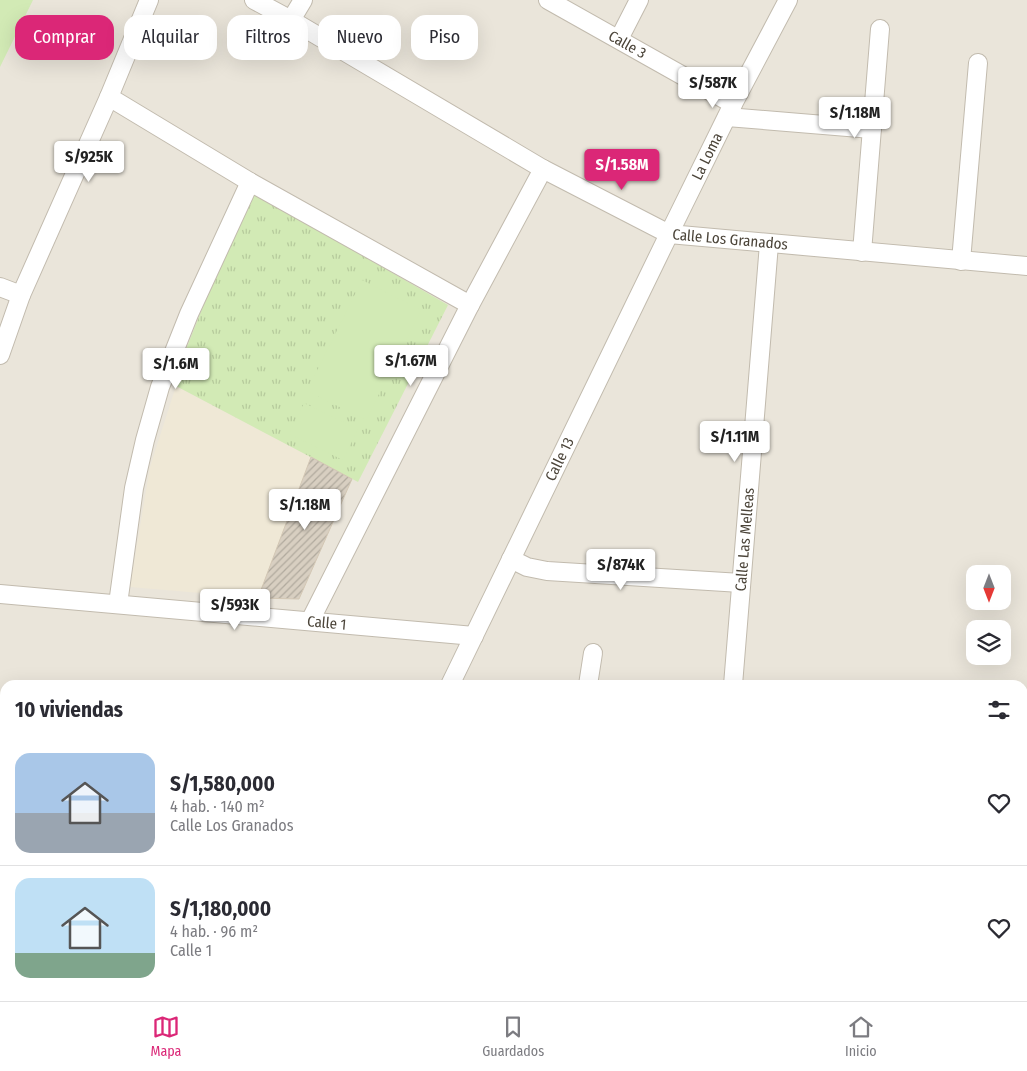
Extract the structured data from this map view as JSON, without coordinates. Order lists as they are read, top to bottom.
{
  "streets": {
    "street": [
      "Calle 3",
      "La Loma",
      "Calle Los Granados",
      "Calle 13",
      "Calle Las Melleas",
      "Calle 1"
    ]
  },
  "crossings": [
    ["Calle 3", "La Loma"],
    ["La Loma", "Calle Los Granados"],
    ["La Loma", "Calle 13"],
    ["Calle Los Granados", "Calle 13"],
    ["Calle Los Granados", "Calle Las Melleas"],
    ["Calle 13", "Calle 1"]
  ],
  "north": "bottom",
  "page": {
    "chip": [
      "Comprar",
      "Alquilar",
      "Filtros",
      "Nuevo",
      "Piso"
    ],
    "price": [
      "S/587K",
      "S/1.18M",
      "S/925K",
      "S/1.58M",
      "S/1.67M",
      "S/1.6M",
      "S/1.11M",
      "S/1.18M",
      "S/874K",
      "S/593K"
    ],
    "heading": "10 viviendas",
    "list": [
      {
        "name": "S/1,580,000",
        "note": "4 hab. · 140 m² · Calle Los Granados"
      },
      {
        "name": "S/1,180,000",
        "note": "4 hab. · 96 m² · Calle 1"
      }
    ],
    "tabs": ["Mapa", "Guardados", "Inicio"]
  }
}
